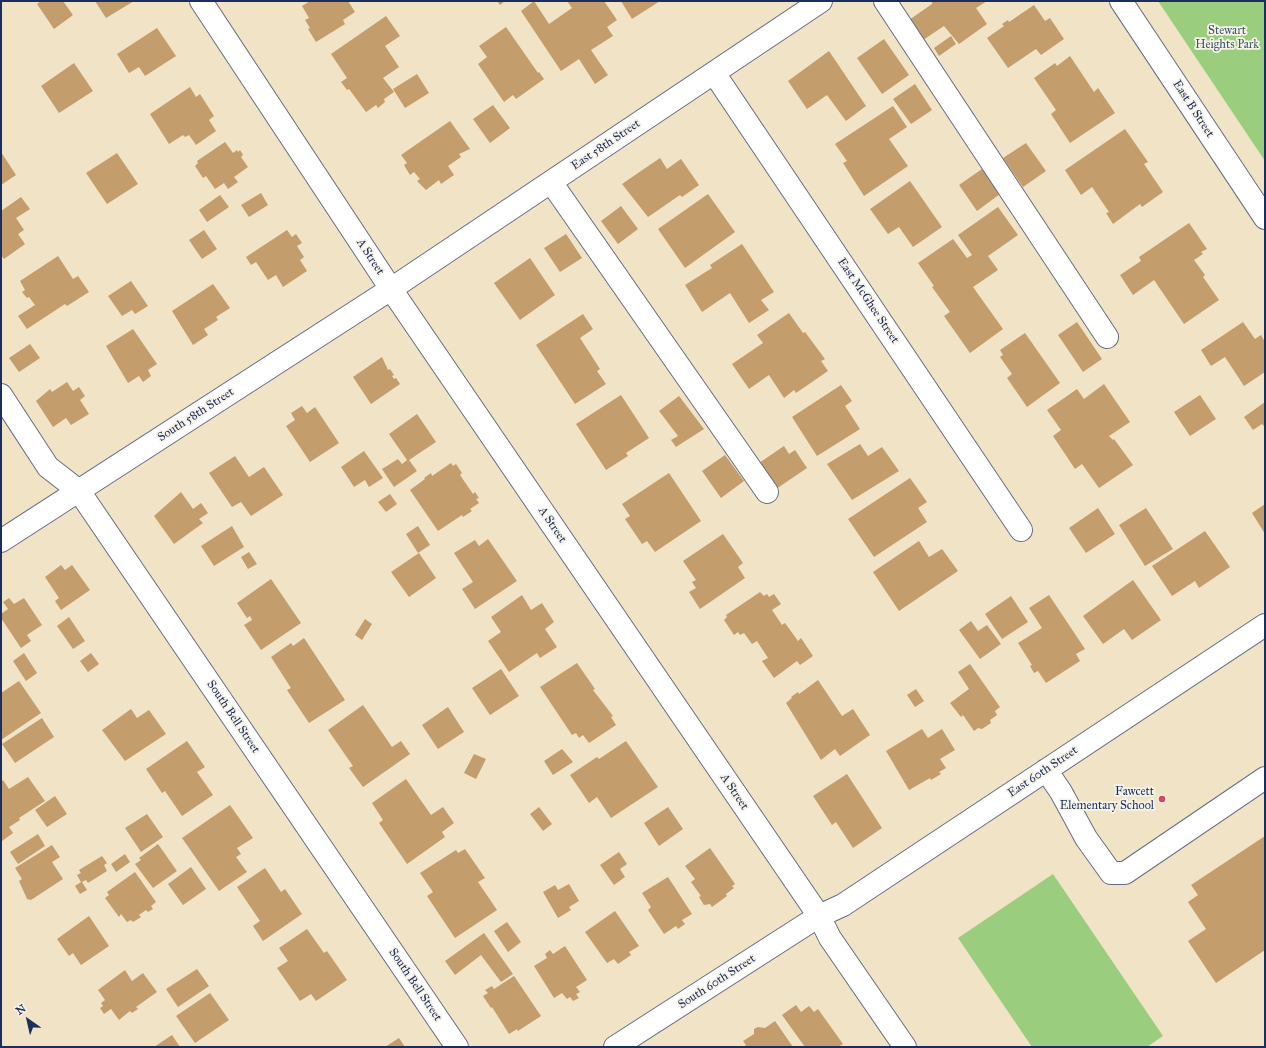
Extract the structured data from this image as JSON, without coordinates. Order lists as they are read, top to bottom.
{
  "streets": {
    "street": [
      "East B Street",
      "East 58th Street",
      "A Street",
      "East McGhee Street",
      "South 58th Street",
      "South Bell Street",
      "East 60th Street",
      "South 60th Street"
    ]
  },
  "crossings": [
    ["East 58th Street", "A Street"],
    ["East 58th Street", "East McGhee Street"],
    ["East 58th Street", "South 58th Street"],
    ["A Street", "South 58th Street"],
    ["A Street", "East 60th Street"],
    ["A Street", "South 60th Street"],
    ["South 58th Street", "South Bell Street"],
    ["East 60th Street", "South 60th Street"]
  ],
  "parks": ["Stewart Heights Park"],
  "places": ["Fawcett Elementary School"],
  "north": "top left"
}
